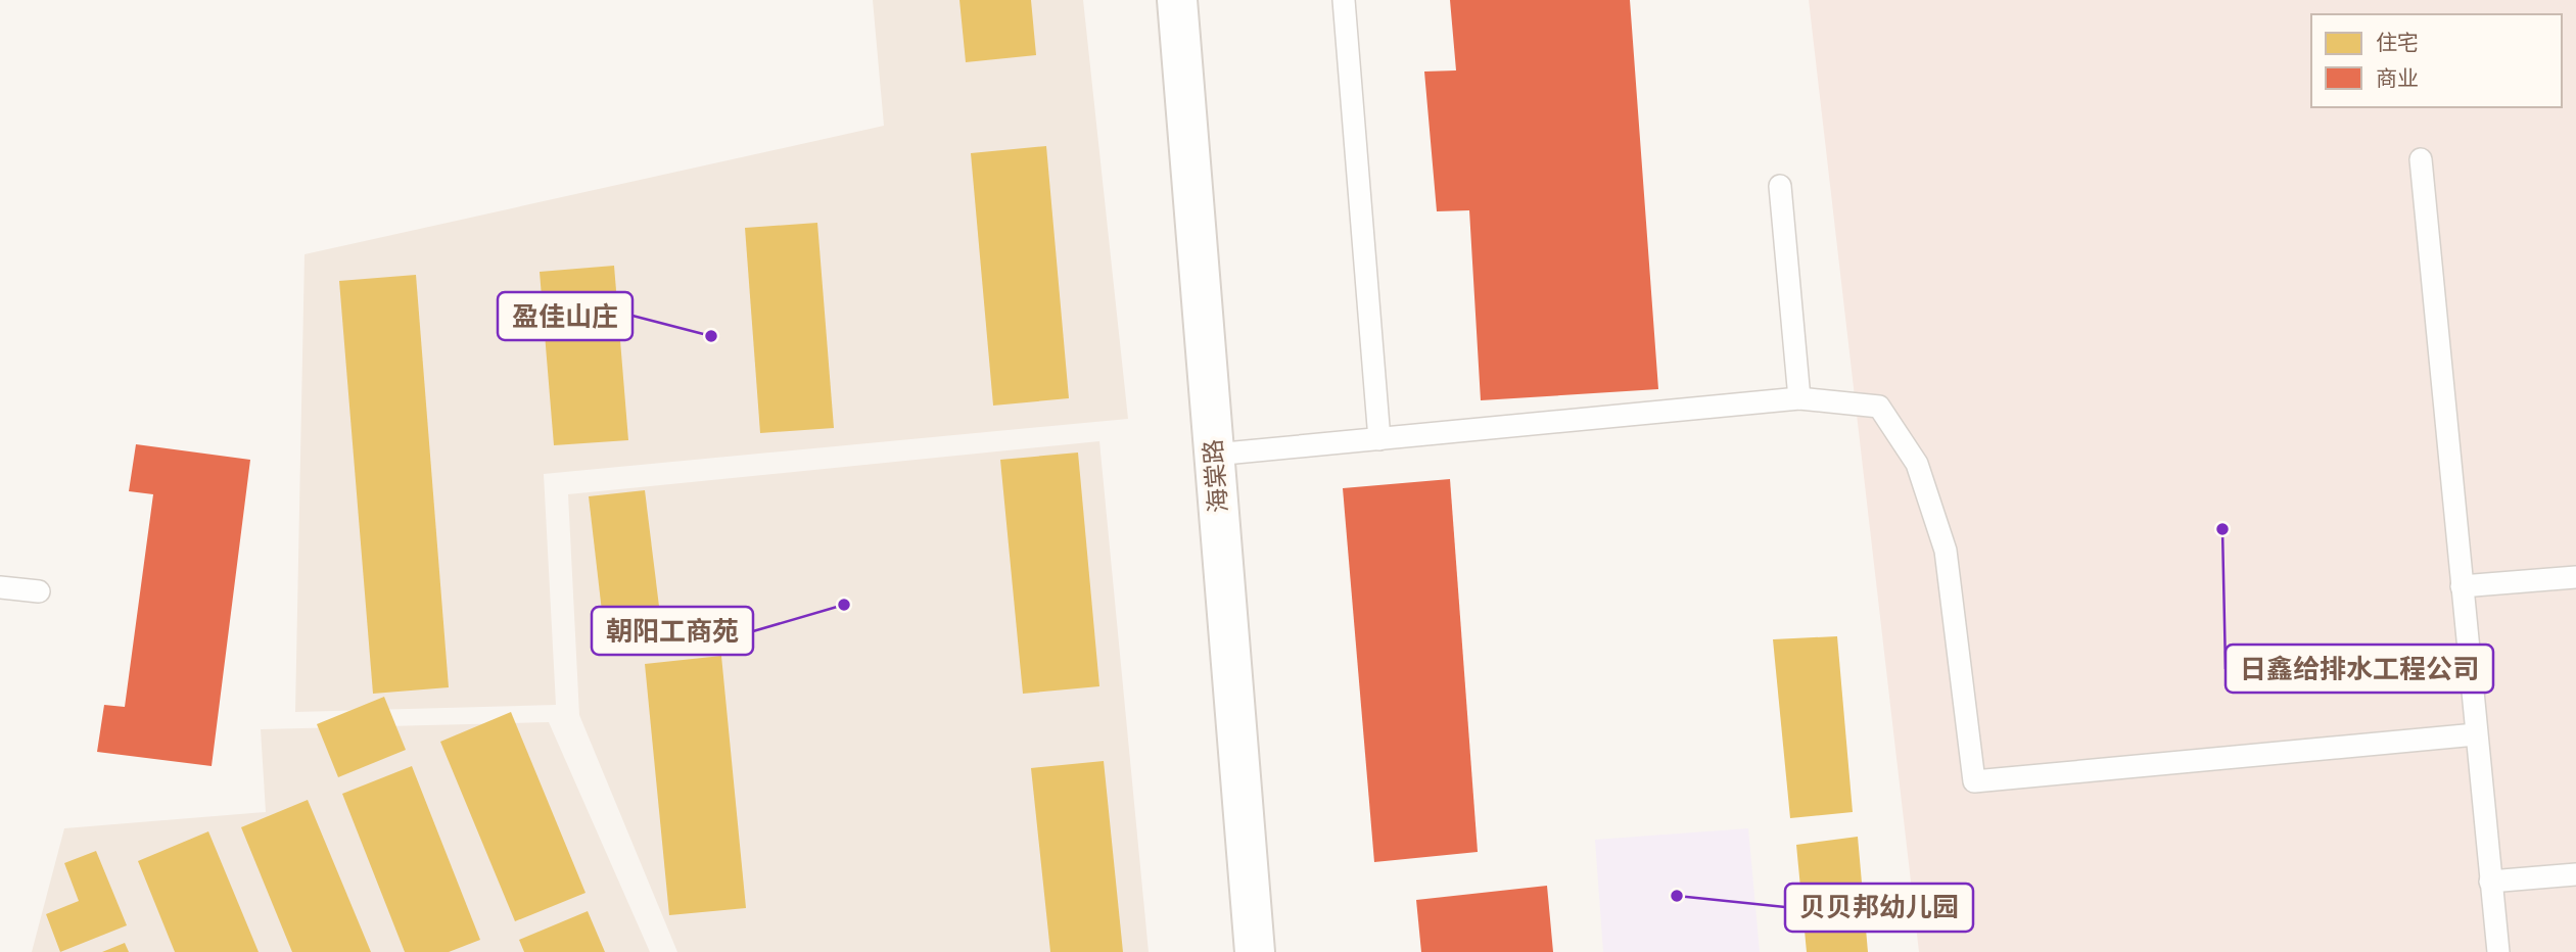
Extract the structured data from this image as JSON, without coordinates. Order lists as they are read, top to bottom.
{
  "streets": {
    "street": ["海棠路"]
  },
  "places": [
    "盈佳山庄",
    "日鑫给排水工程公司",
    "朝阳工商苑",
    "贝贝邦幼儿园"
  ],
  "legend": ["住宅", "商业"]
}
